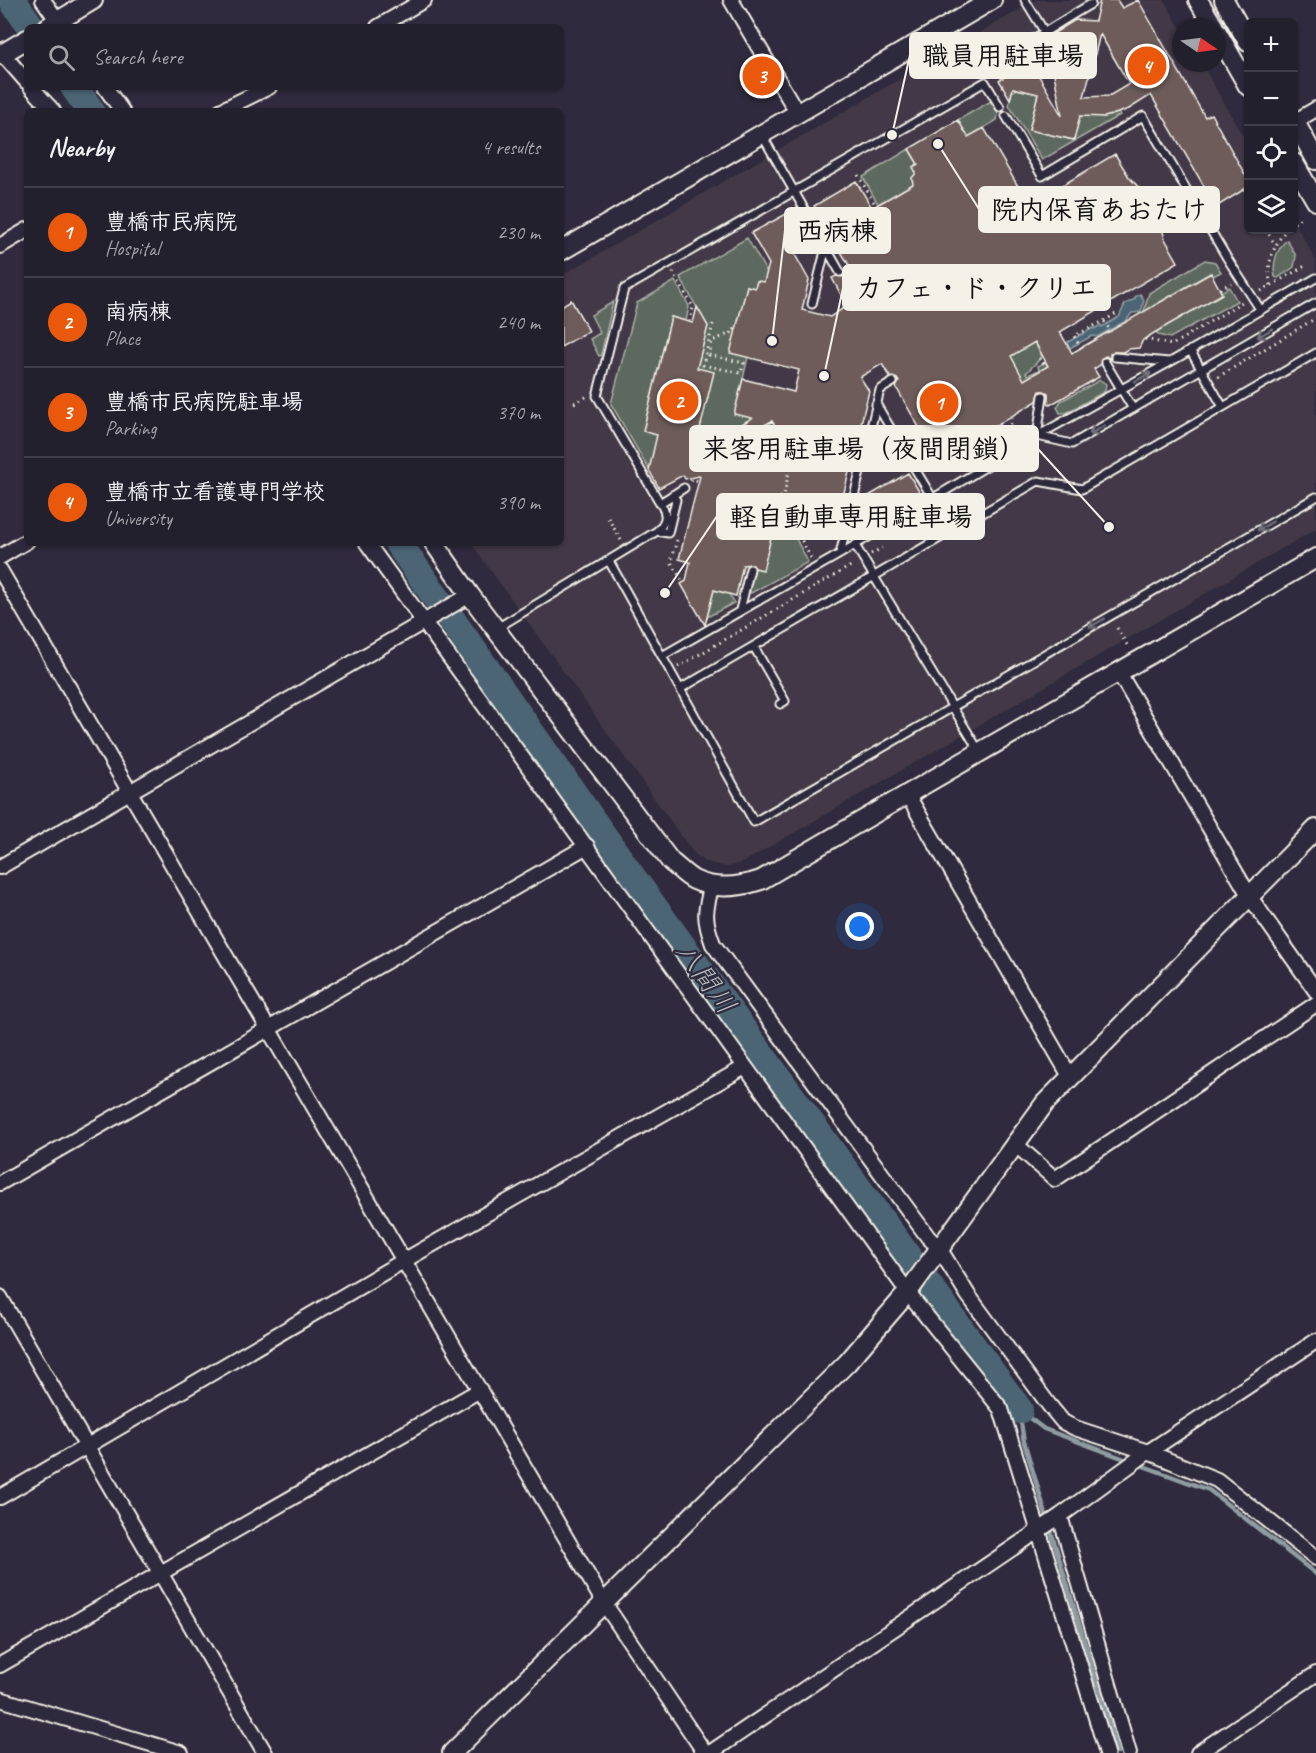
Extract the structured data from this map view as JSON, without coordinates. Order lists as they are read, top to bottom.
{
  "water": ["八間川"],
  "places": [
    "職員用駐車場",
    "院内保育あおたけ",
    "西病棟",
    "カフェ・ド・クリエ",
    "来客用駐車場（夜間閉鎖）",
    "軽自動車専用駐車場"
  ],
  "north": "right",
  "page": {
    "map_buttons": ["+", "−"],
    "search": "Search here",
    "pins": [
      "4",
      "3",
      "2",
      "1"
    ],
    "heading": ["Nearby", "4 results"],
    "list": [
      {
        "mark": "1",
        "name": "豊橋市民病院",
        "note": "Hospital",
        "value": "230 m"
      },
      {
        "mark": "2",
        "name": "南病棟",
        "note": "Place",
        "value": "240 m"
      },
      {
        "mark": "3",
        "name": "豊橋市民病院駐車場",
        "note": "Parking",
        "value": "370 m"
      },
      {
        "mark": "4",
        "name": "豊橋市立看護専門学校",
        "note": "University",
        "value": "390 m"
      }
    ]
  }
}
